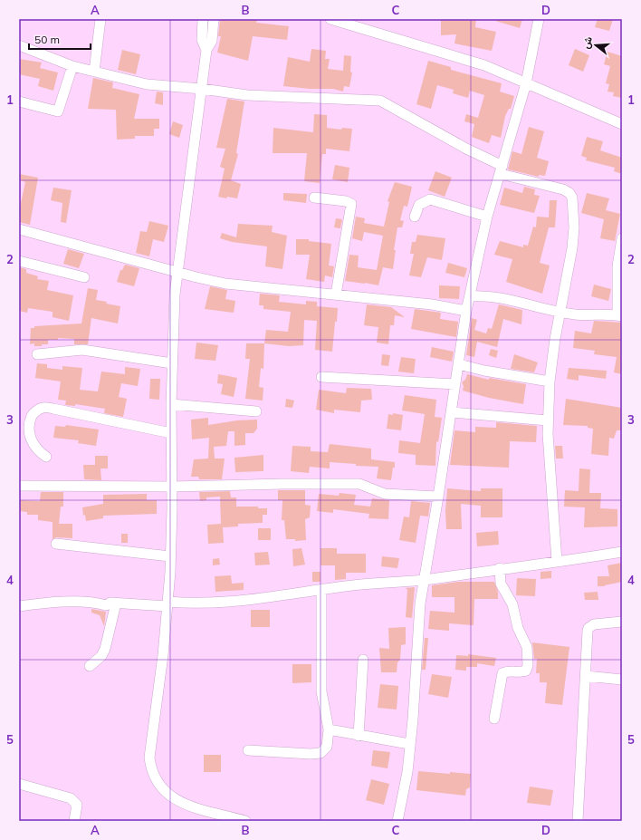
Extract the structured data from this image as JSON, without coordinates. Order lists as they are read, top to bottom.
{
  "scale_bar": "50 m",
  "north": "left",
  "grid": {
    "columns": [
      "A",
      "B",
      "C",
      "D"
    ],
    "rows": [
      "1",
      "2",
      "3",
      "4",
      "5"
    ]
  }
}
